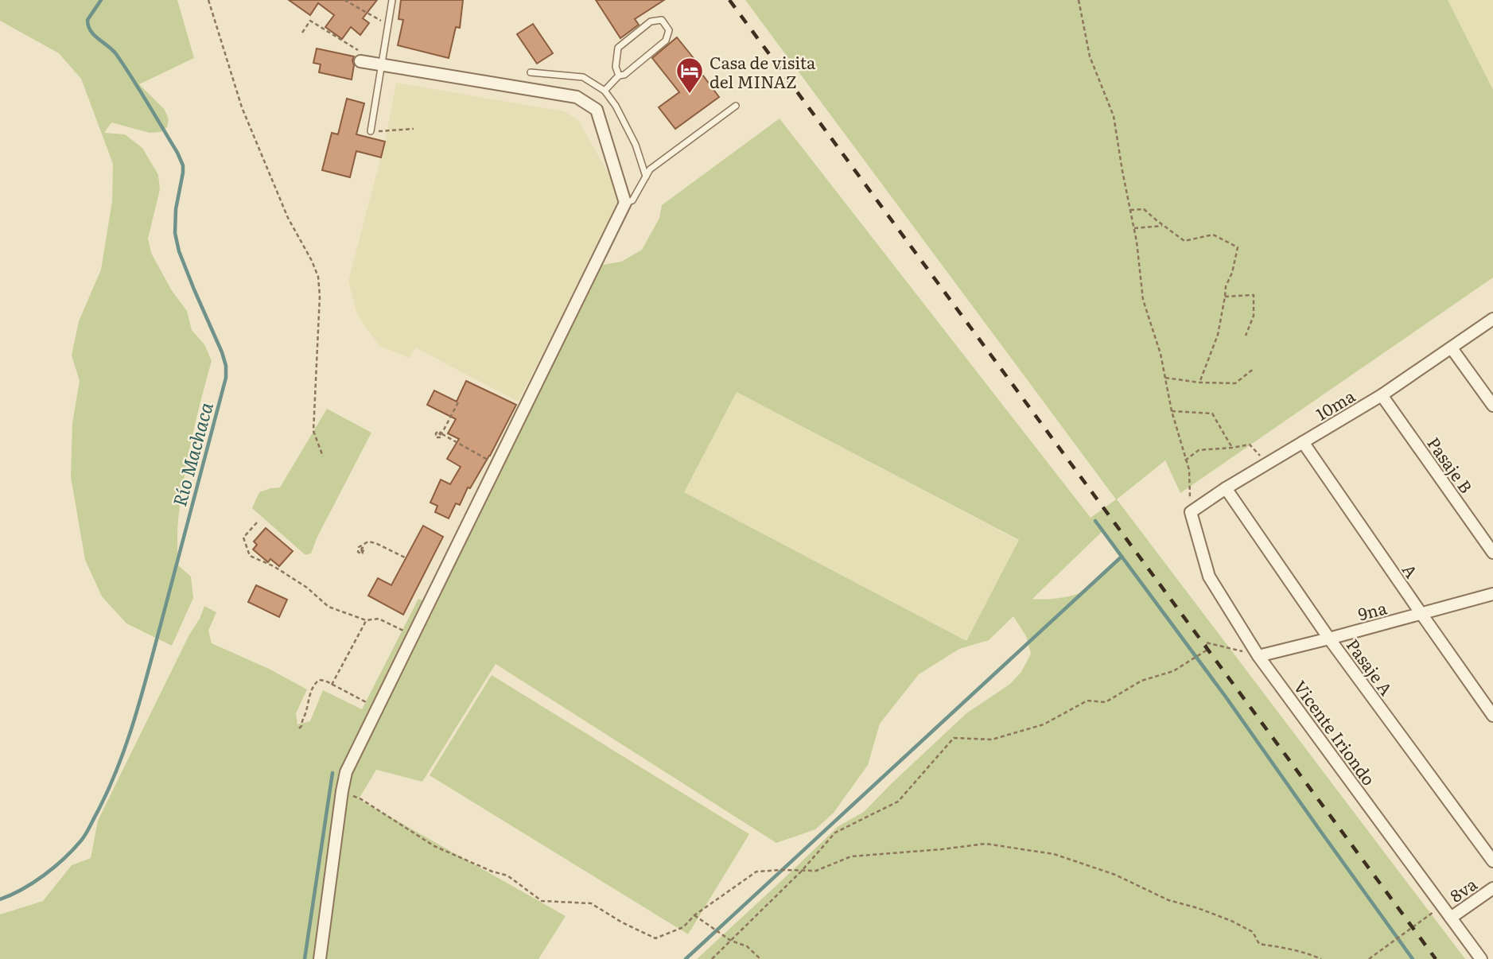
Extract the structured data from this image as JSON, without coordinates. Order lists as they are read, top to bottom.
{
  "streets": {
    "street": [
      "10ma",
      "Pasaje B",
      "A",
      "9na",
      "Pasaje A",
      "Vicente Iriondo",
      "8va"
    ]
  },
  "crossings": [
    ["10ma", "Pasaje B"],
    ["10ma", "A"],
    ["10ma", "Pasaje A"],
    ["10ma", "Vicente Iriondo"],
    ["A", "9na"],
    ["9na", "Pasaje A"],
    ["9na", "Vicente Iriondo"],
    ["Vicente Iriondo", "8va"]
  ],
  "water": ["Río Machaca"],
  "places": {
    "hotel": ["Casa de visita del MINAZ"]
  }
}
